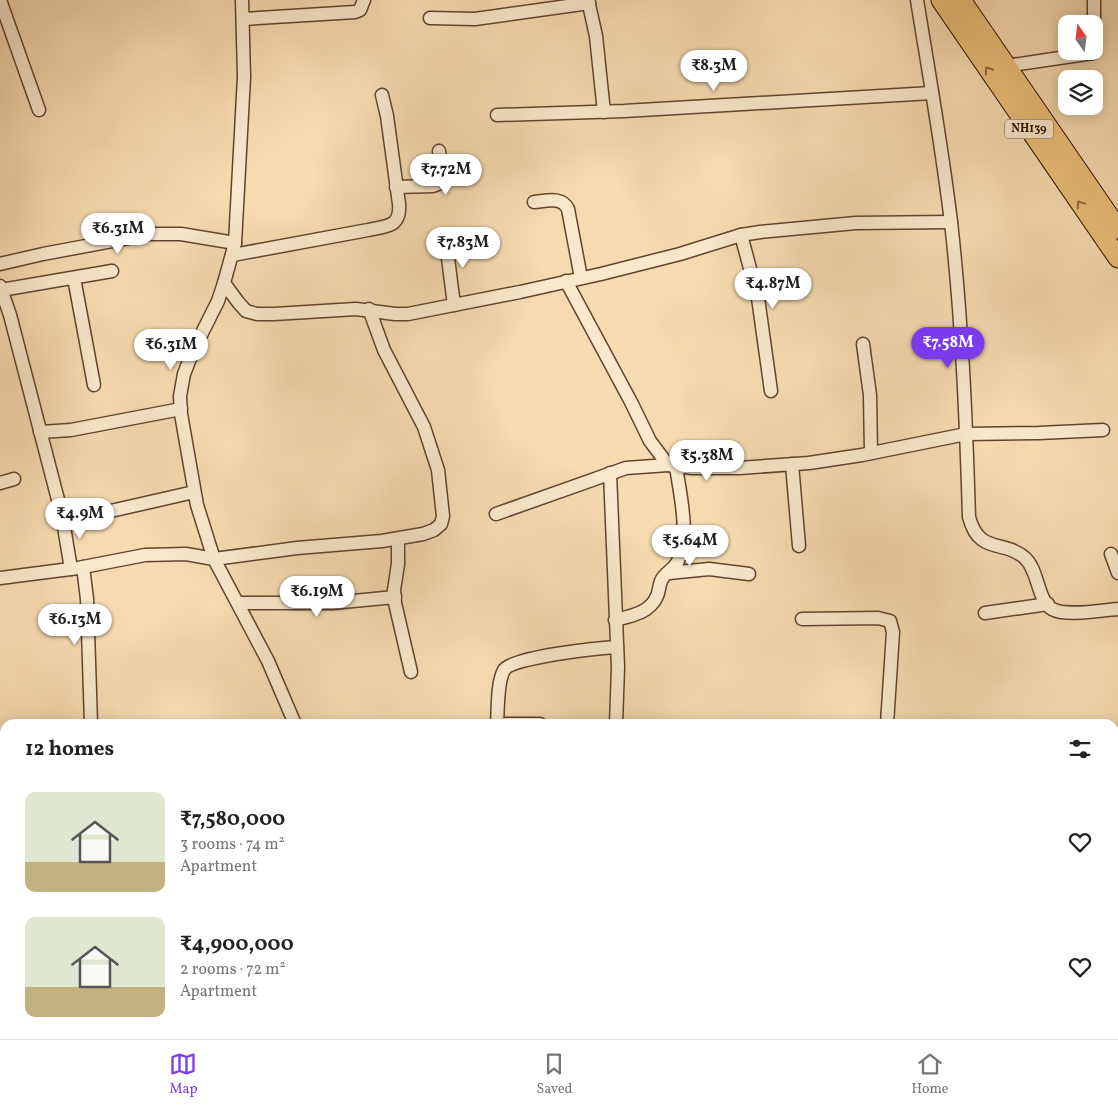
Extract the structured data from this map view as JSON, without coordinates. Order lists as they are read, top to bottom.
{
  "streets": {
    "highway": ["NH139"]
  },
  "north": "top",
  "page": {
    "price": [
      "₹8.3M",
      "₹7.72M",
      "₹6.31M",
      "₹7.83M",
      "₹4.87M",
      "₹7.58M",
      "₹6.31M",
      "₹5.38M",
      "₹4.9M",
      "₹5.64M",
      "₹6.19M",
      "₹6.13M"
    ],
    "heading": "12 homes",
    "list": [
      {
        "name": "₹7,580,000",
        "note": "3 rooms · 74 m² · Apartment"
      },
      {
        "name": "₹4,900,000",
        "note": "2 rooms · 72 m² · Apartment"
      }
    ],
    "tabs": ["Map", "Saved", "Home"]
  }
}
